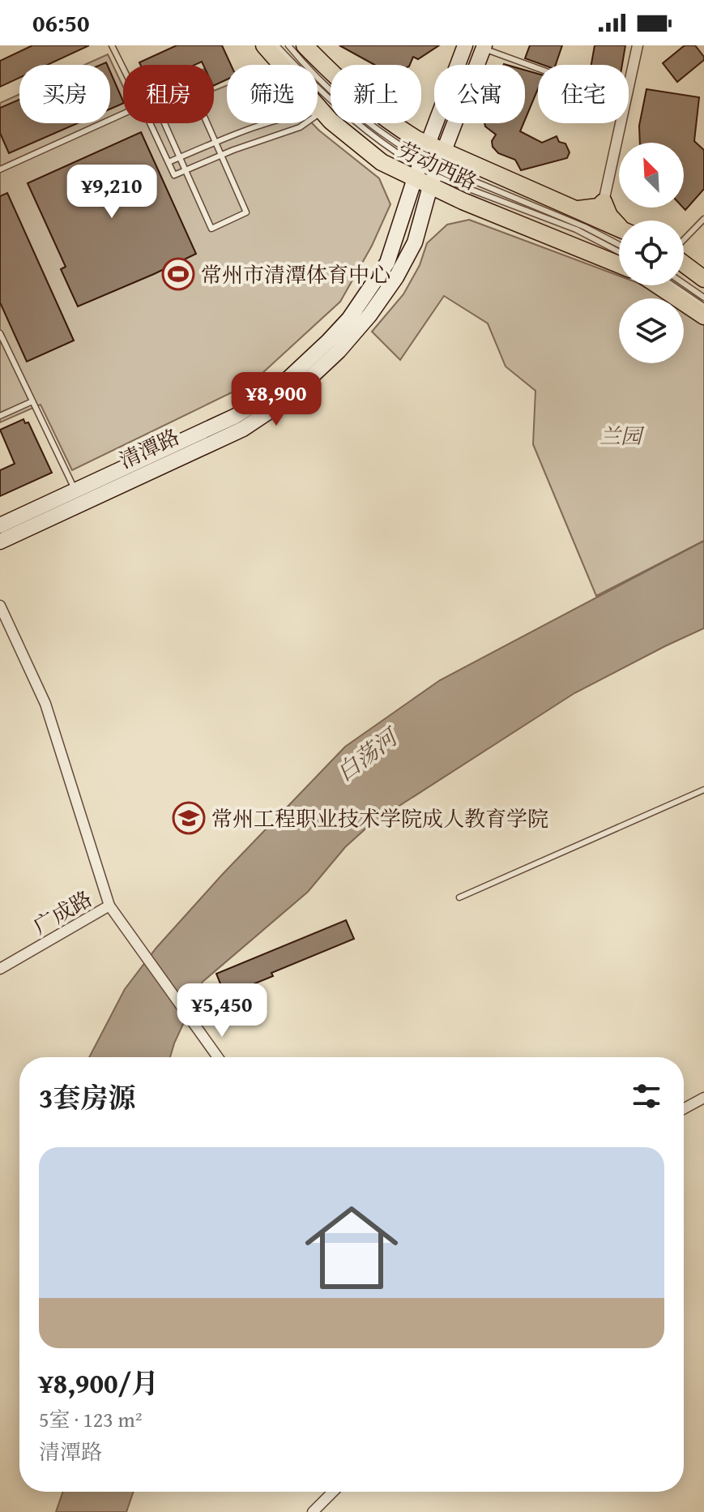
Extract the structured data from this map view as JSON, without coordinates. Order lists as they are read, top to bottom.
{
  "streets": {
    "main road": ["劳动西路", "清潭路"],
    "street": ["广成路"]
  },
  "crossings": [
    ["劳动西路", "清潭路"]
  ],
  "water": ["白荡河"],
  "parks": ["兰园"],
  "places": {
    "sports": ["常州市清潭体育中心"],
    "school or university": ["常州工程职业技术学院成人教育学院"]
  },
  "north": "top left",
  "page": {
    "status": "06:50",
    "chip": [
      "买房",
      "租房",
      "筛选",
      "新上",
      "公寓",
      "住宅"
    ],
    "price": ["¥9,210", "¥8,900", "¥5,450"],
    "heading": "3套房源",
    "list": [
      {
        "name": "¥8,900/月",
        "note": "5室 · 123 m² · 清潭路"
      }
    ]
  }
}
